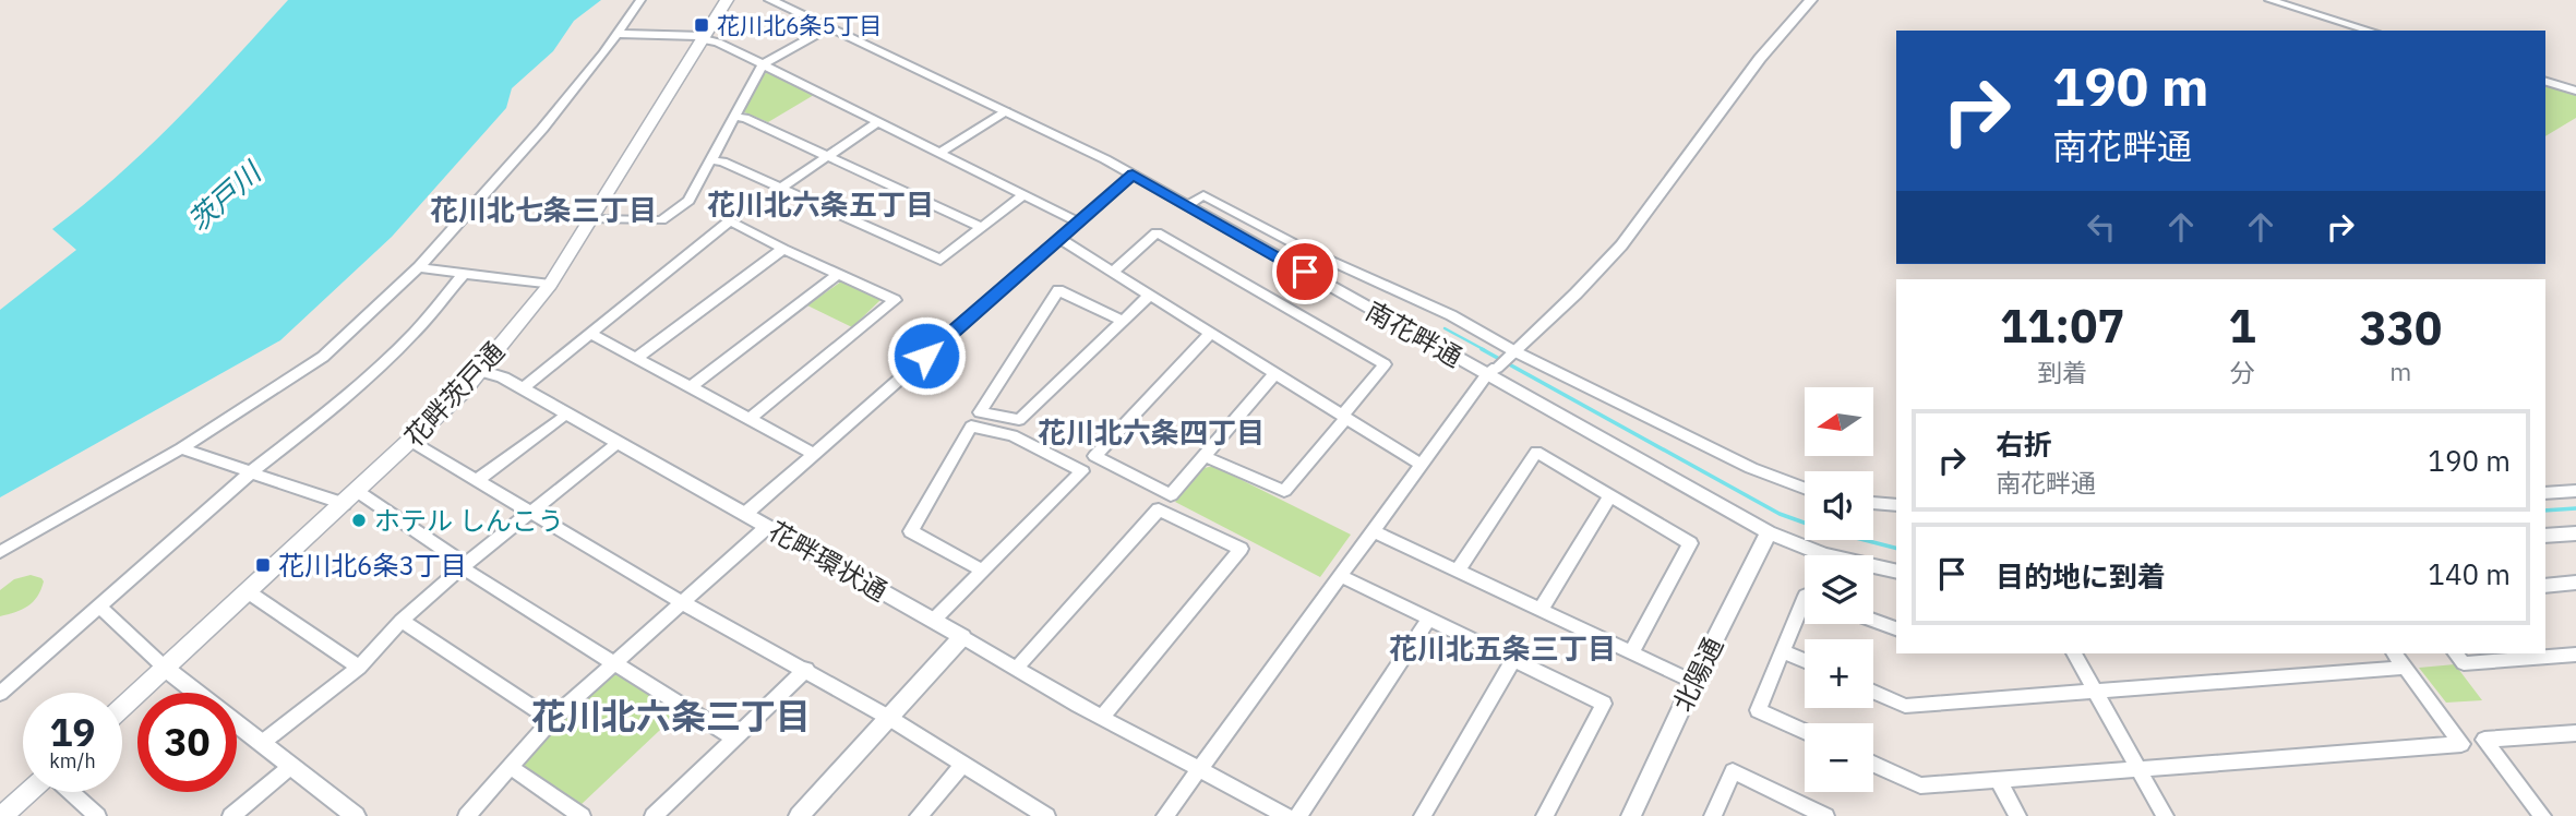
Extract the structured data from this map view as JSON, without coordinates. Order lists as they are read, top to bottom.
{
  "streets": {
    "main road": ["花畔茨戸通"],
    "street": ["南花畔通", "花畔環状通", "北陽通"]
  },
  "crossings": [
    ["南花畔通", "北陽通"],
    ["花畔茨戸通", "花畔環状通"]
  ],
  "districts": [
    "花川北六条五丁目",
    "花川北七条三丁目",
    "花川北六条四丁目",
    "花川北五条三丁目",
    "花川北六条三丁目"
  ],
  "water": ["茨戸川"],
  "places": {
    "transit": ["花川北6条5丁目", "花川北6条3丁目"],
    "other": ["ホテル しんこう"]
  },
  "north": "left",
  "page": {
    "turn": ["190 m", "南花畔通"],
    "eta": [
      "11:07",
      "到着",
      "1",
      "分",
      "330",
      "m"
    ],
    "map_buttons": ["+", "−"],
    "list": [
      {
        "name": "右折",
        "note": "南花畔通",
        "value": "190 m"
      },
      {
        "name": "目的地に到着",
        "value": "140 m"
      }
    ],
    "speed": "19 km/h",
    "limit": "30"
  }
}
